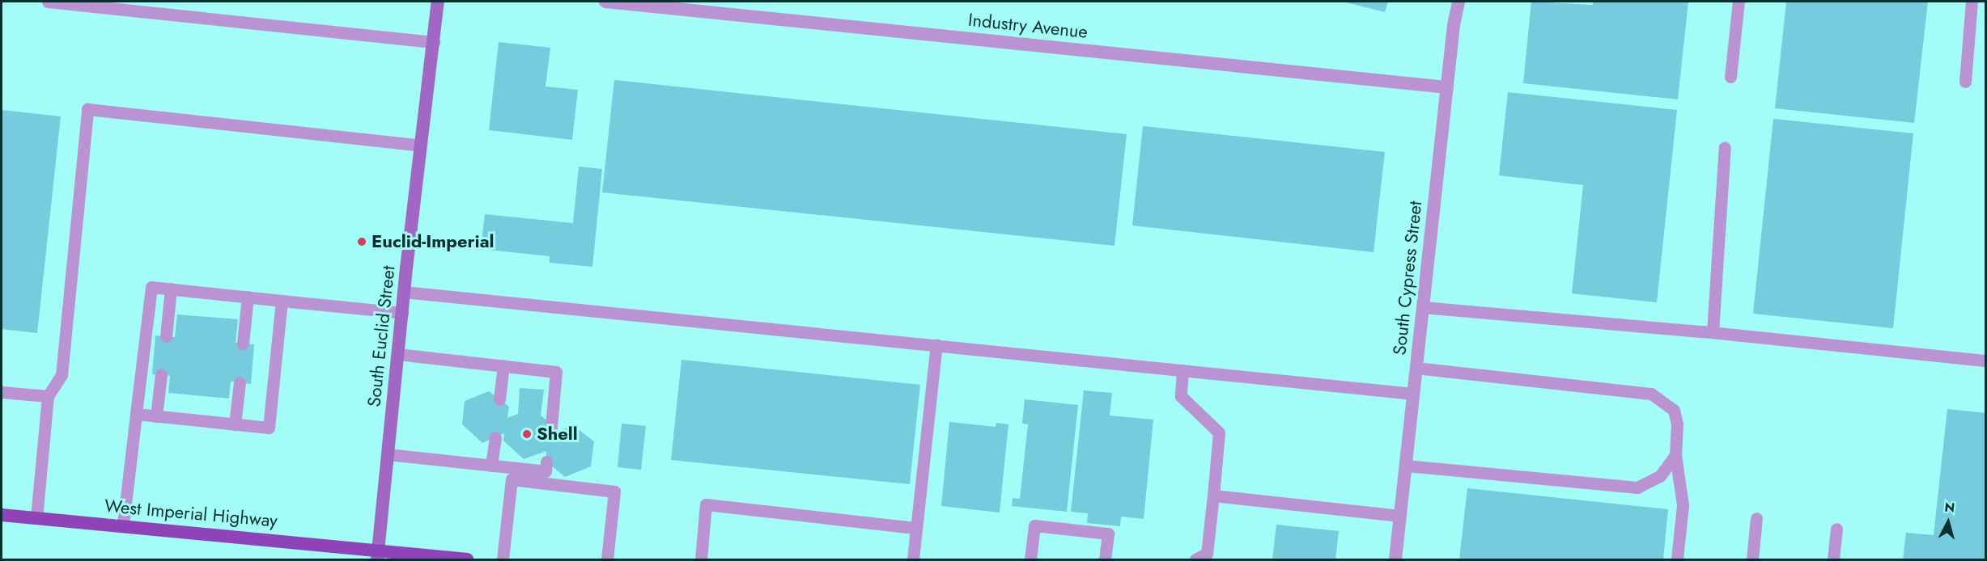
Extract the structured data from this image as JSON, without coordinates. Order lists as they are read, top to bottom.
{
  "streets": {
    "main road": ["South Euclid Street", "West Imperial Highway"],
    "street": ["Industry Avenue", "South Cypress Street"]
  },
  "crossings": [
    ["Industry Avenue", "South Cypress Street"],
    ["South Euclid Street", "West Imperial Highway"]
  ],
  "places": ["Euclid-Imperial", "Shell"],
  "north": "top"
}
